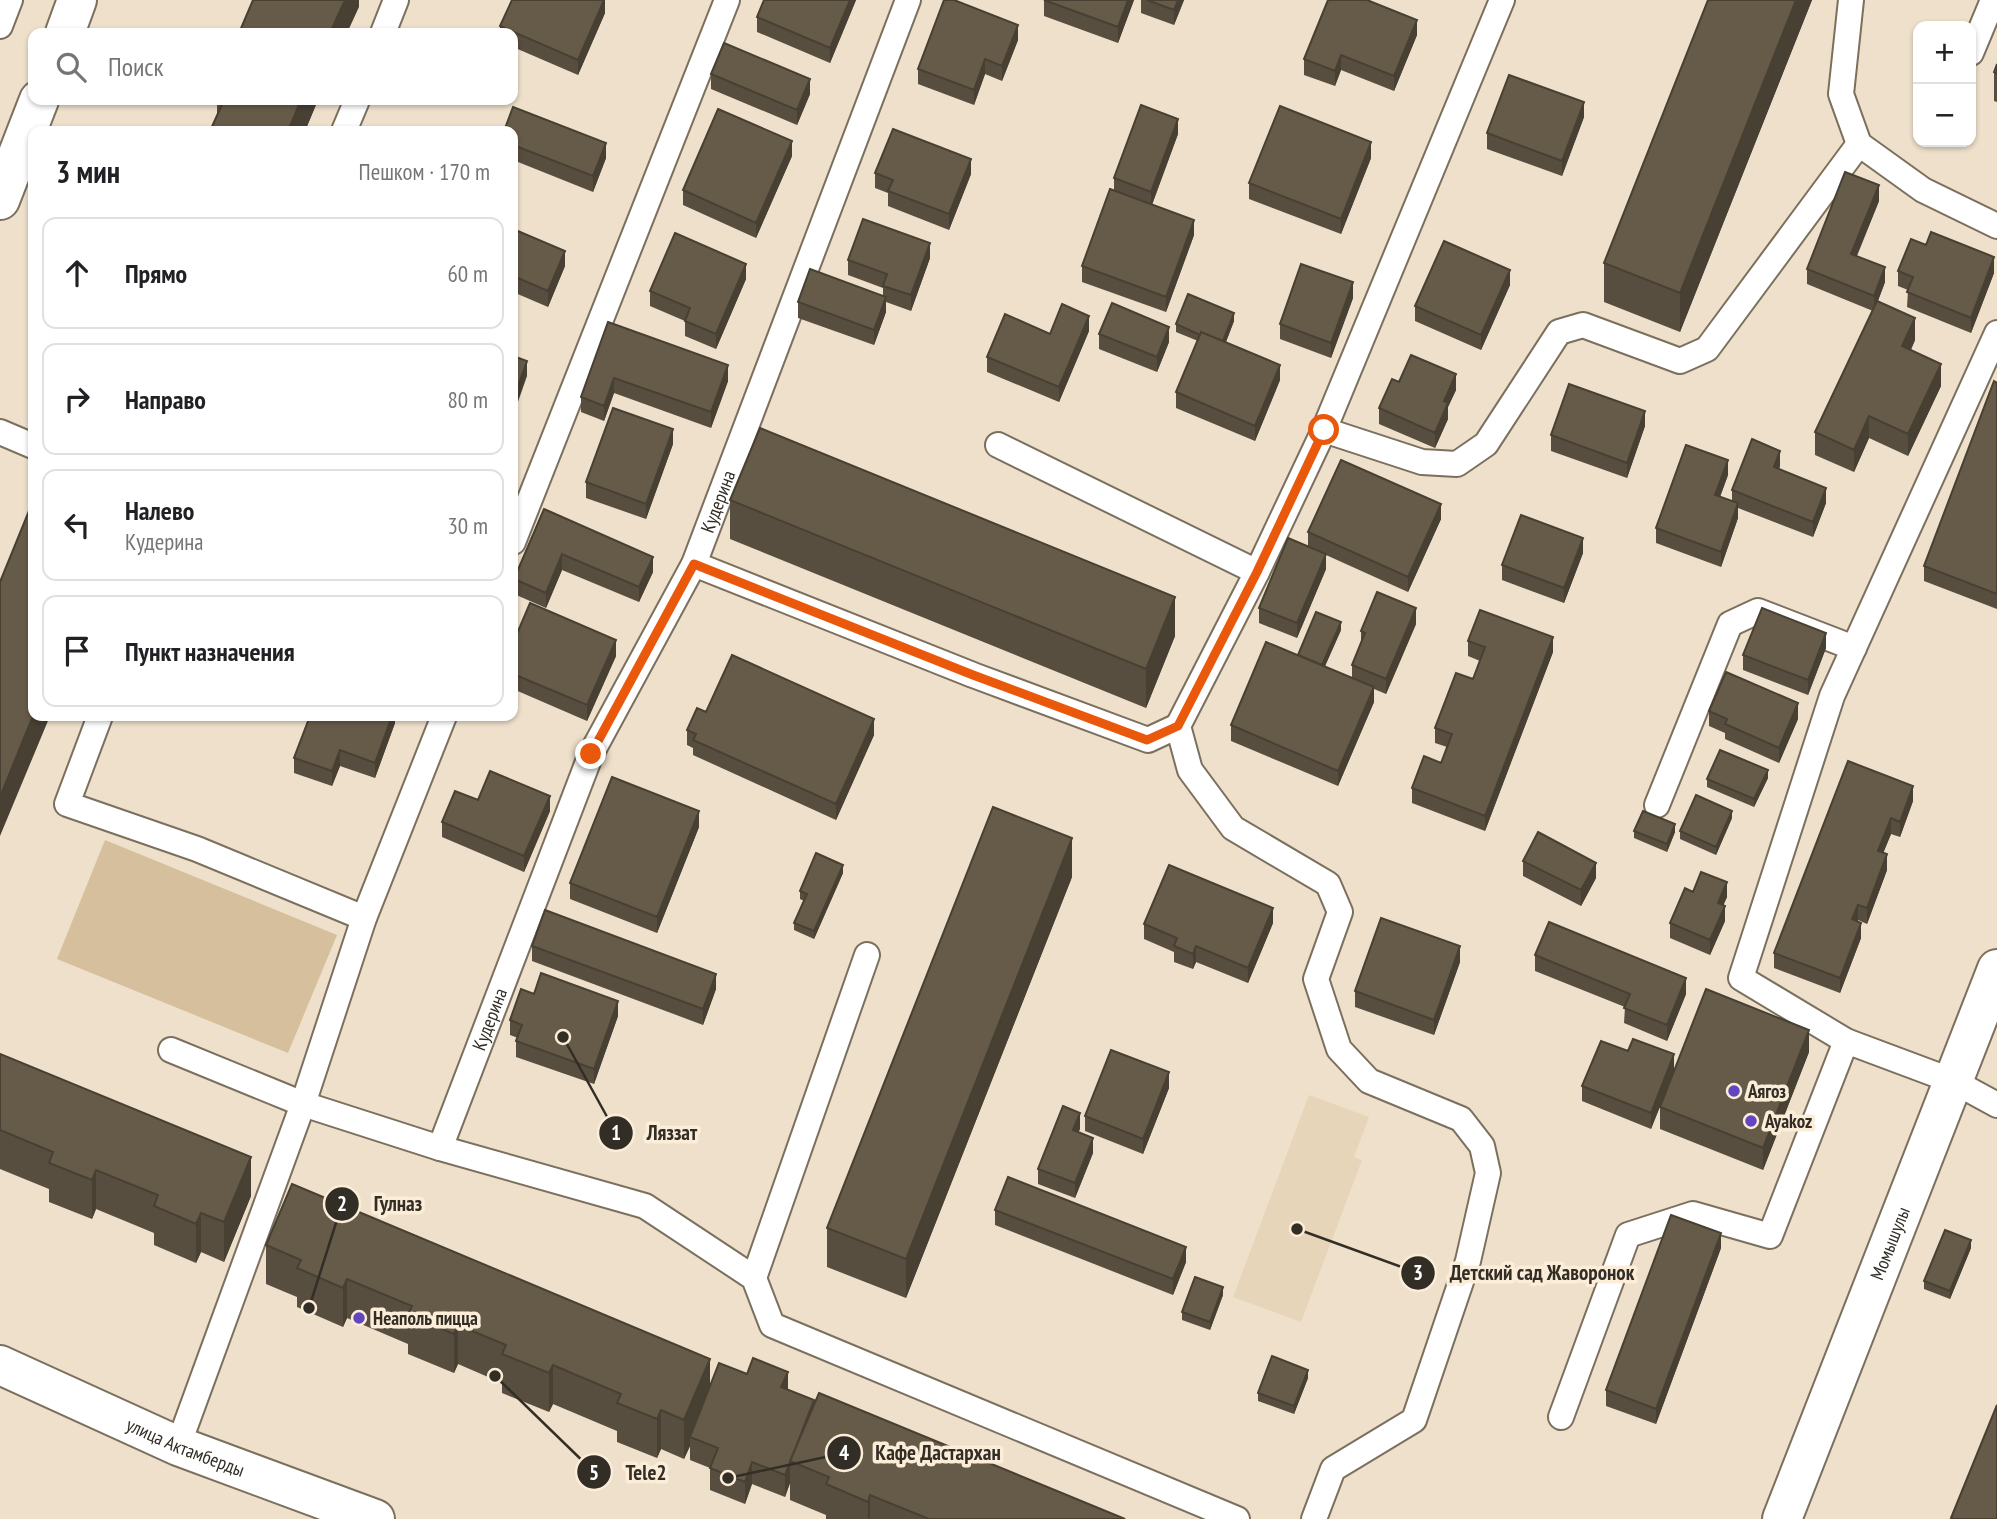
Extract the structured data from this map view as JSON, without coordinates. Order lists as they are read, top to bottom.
{
  "streets": {
    "main road": ["Момышулы", "улица Актамберды"],
    "lane": ["Кудерина"]
  },
  "places": [
    "Ляззат",
    "Аягоз",
    "Ayakoz",
    "Детский сад Жаворонок",
    "Гулназ",
    "Неаполь пицца",
    "Tele2",
    "Кафе Дастархан"
  ],
  "page": {
    "map_buttons": ["+", "−"],
    "search": "Поиск",
    "heading": ["3 мин", "Пешком · 170 m"],
    "list": [
      ["Прямо", "60 m"],
      ["Направо", "80 m"],
      ["Налево", "Кудерина", "30 m"],
      "Пункт назначения"
    ]
  }
}
